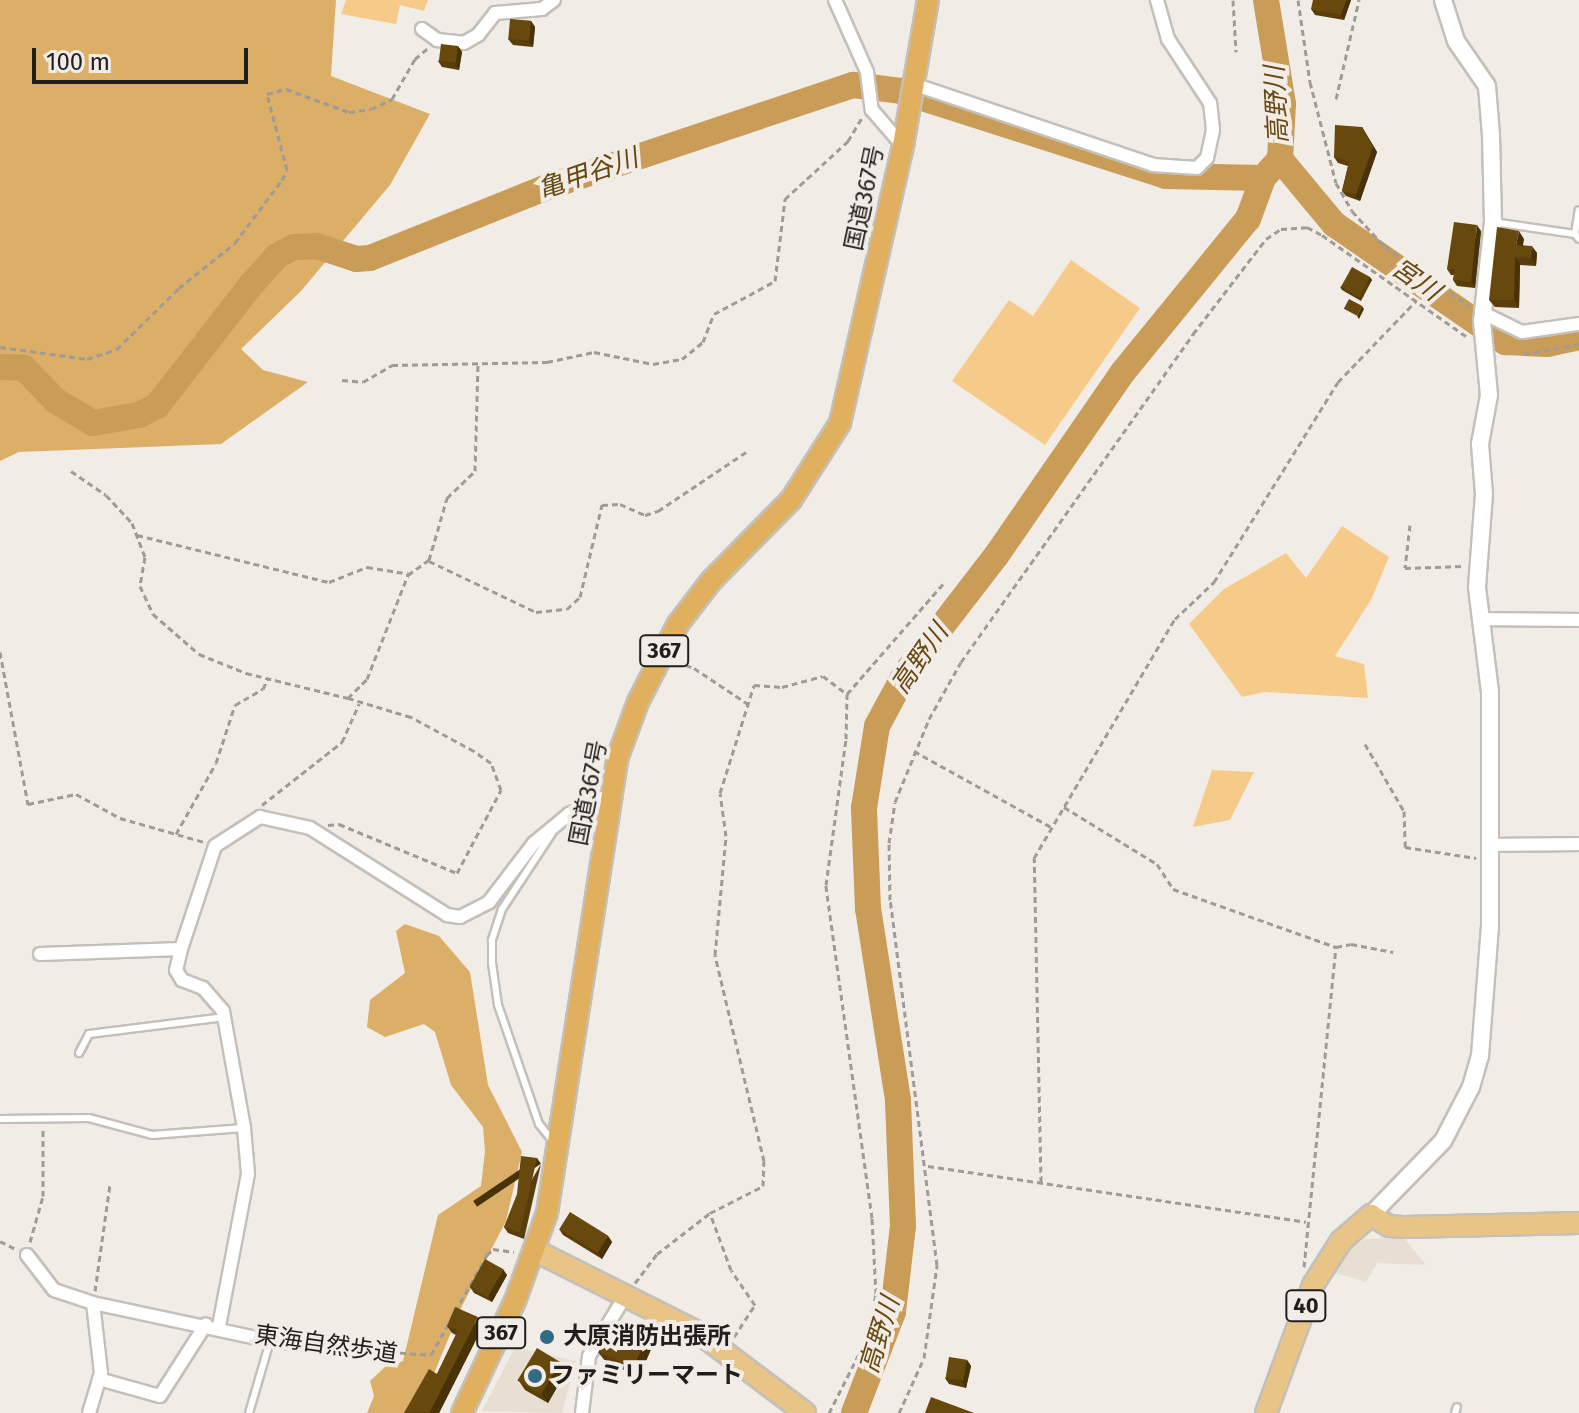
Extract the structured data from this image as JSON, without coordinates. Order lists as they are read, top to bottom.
{
  "streets": {
    "highway": ["国道367号", "367"],
    "main road": ["40"],
    "street": ["東海自然歩道"]
  },
  "crossings": [
    ["国道367号", "東海自然歩道"]
  ],
  "water": ["高野川", "亀甲谷川", "宮川"],
  "places": ["大原消防出張所", "ファミリーマート"],
  "scale_bar": "100 m"
}
